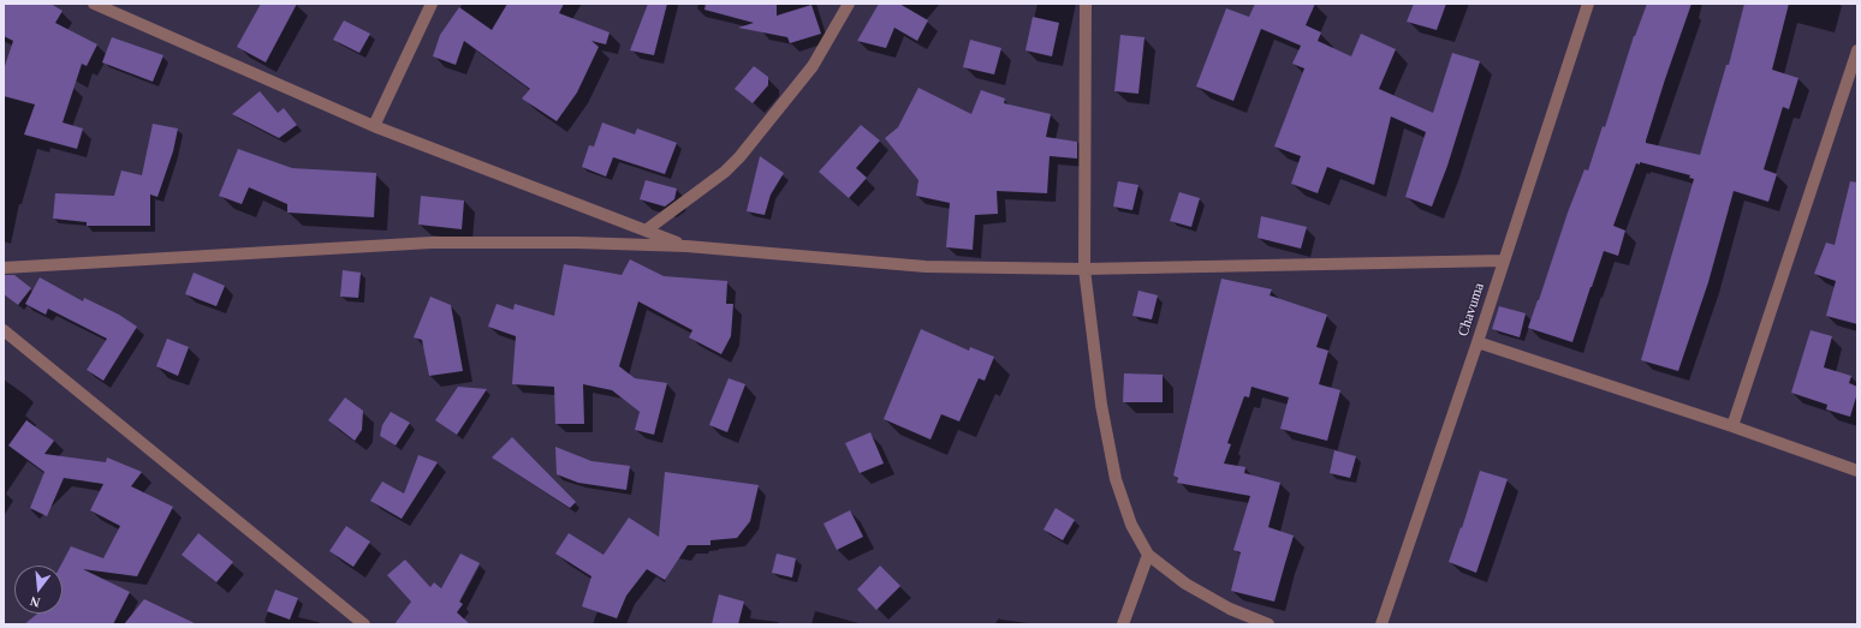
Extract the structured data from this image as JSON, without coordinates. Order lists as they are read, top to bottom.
{
  "streets": {
    "street": ["Chavuma"]
  },
  "north": "bottom"
}
